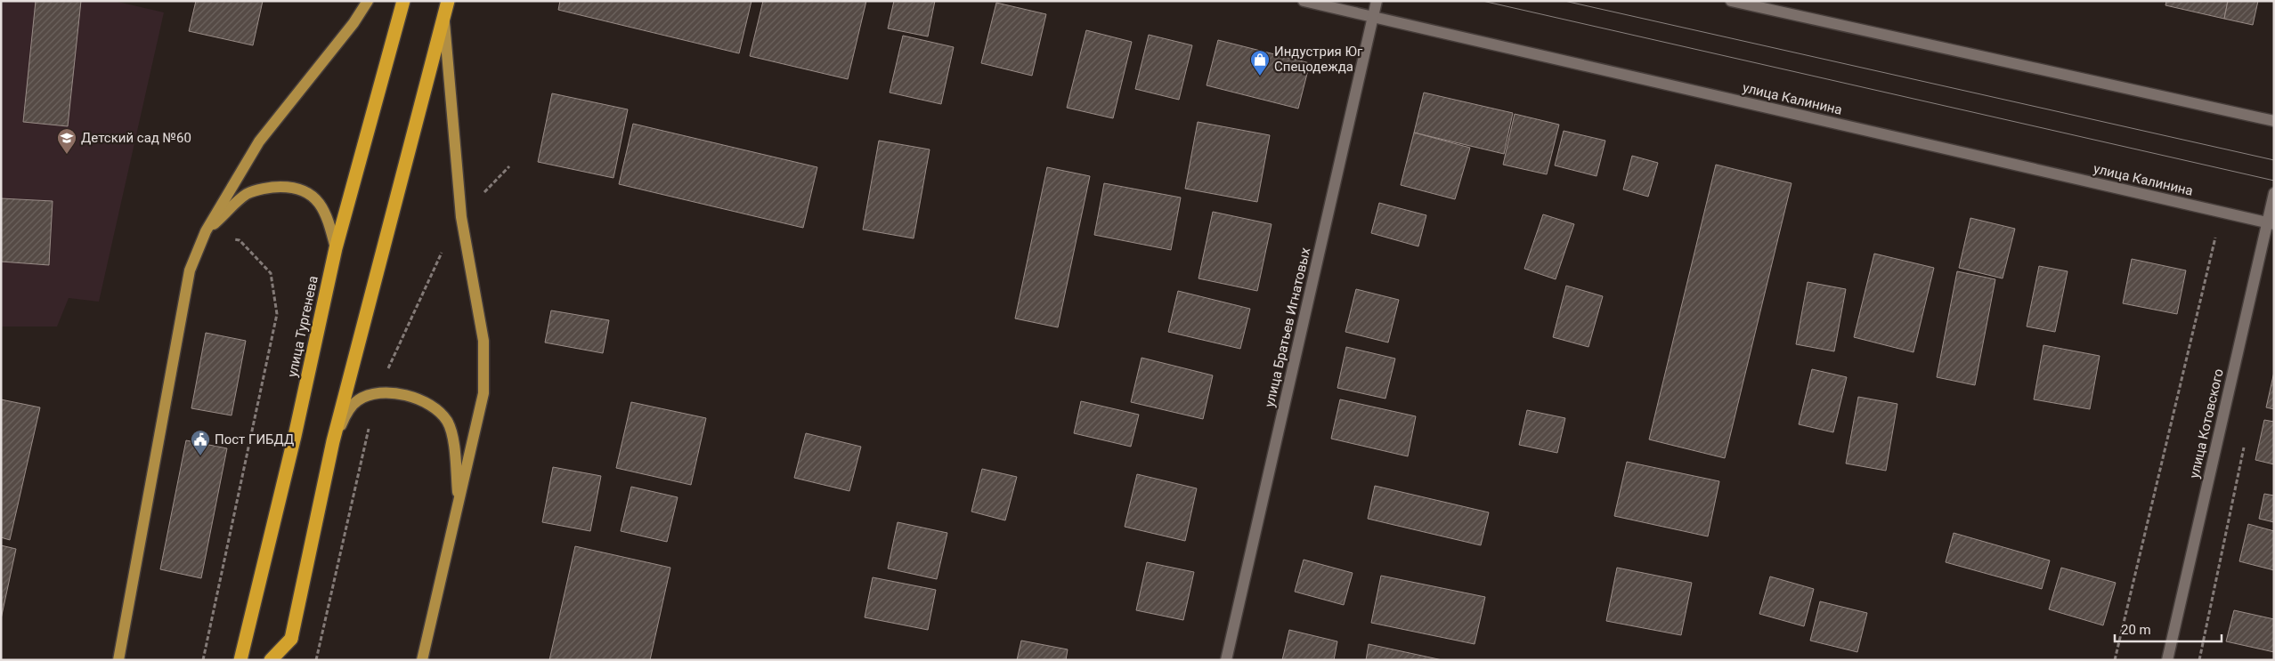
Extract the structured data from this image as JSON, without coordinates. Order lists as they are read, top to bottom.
{
  "streets": {
    "highway": ["улица Тургенева"],
    "street": ["улица Калинина", "улица Братьев Игнатовых", "улица Котовского"]
  },
  "crossings": [
    ["улица Калинина", "улица Братьев Игнатовых"],
    ["улица Калинина", "улица Котовского"]
  ],
  "places": {
    "shop": ["Индустрия Юг Спецодежда"],
    "school or university": ["Детский сад №60"],
    "public building": ["Пост ГИБДД"]
  },
  "scale_bar": "20 m"
}
